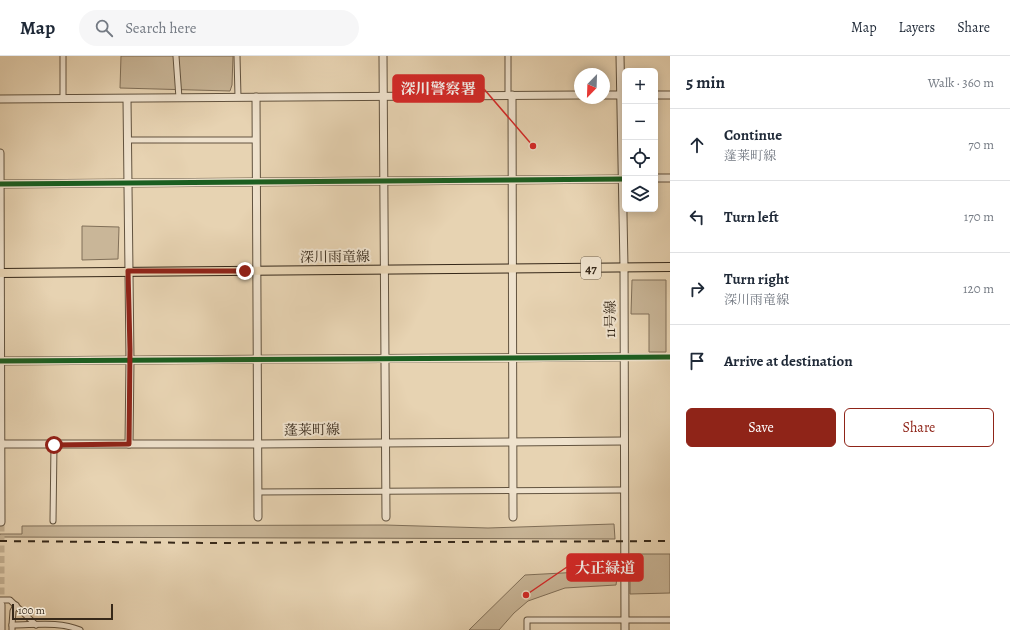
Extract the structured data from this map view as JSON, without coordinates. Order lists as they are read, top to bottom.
{
  "streets": {
    "main road": ["深川雨竜線", "47"],
    "street": ["11号線", "蓬莱町線"]
  },
  "crossings": [
    ["深川雨竜線", "11号線"],
    ["11号線", "蓬莱町線"]
  ],
  "places": ["深川警察署", "大正緑道"],
  "scale_bar": "100 m",
  "north": "bottom left",
  "page": {
    "header": "Map",
    "search": "Search here",
    "nav": ["Map", "Layers", "Share"],
    "heading": ["5 min", "Walk · 360 m"],
    "map_buttons": ["+", "−"],
    "list": [
      ["Continue", "蓬莱町線", "70 m"],
      ["Turn left", "170 m"],
      ["Turn right", "深川雨竜線", "120 m"],
      "Arrive at destination"
    ],
    "buttons": ["Save", "Share"],
    "scale": "100 m"
  }
}
